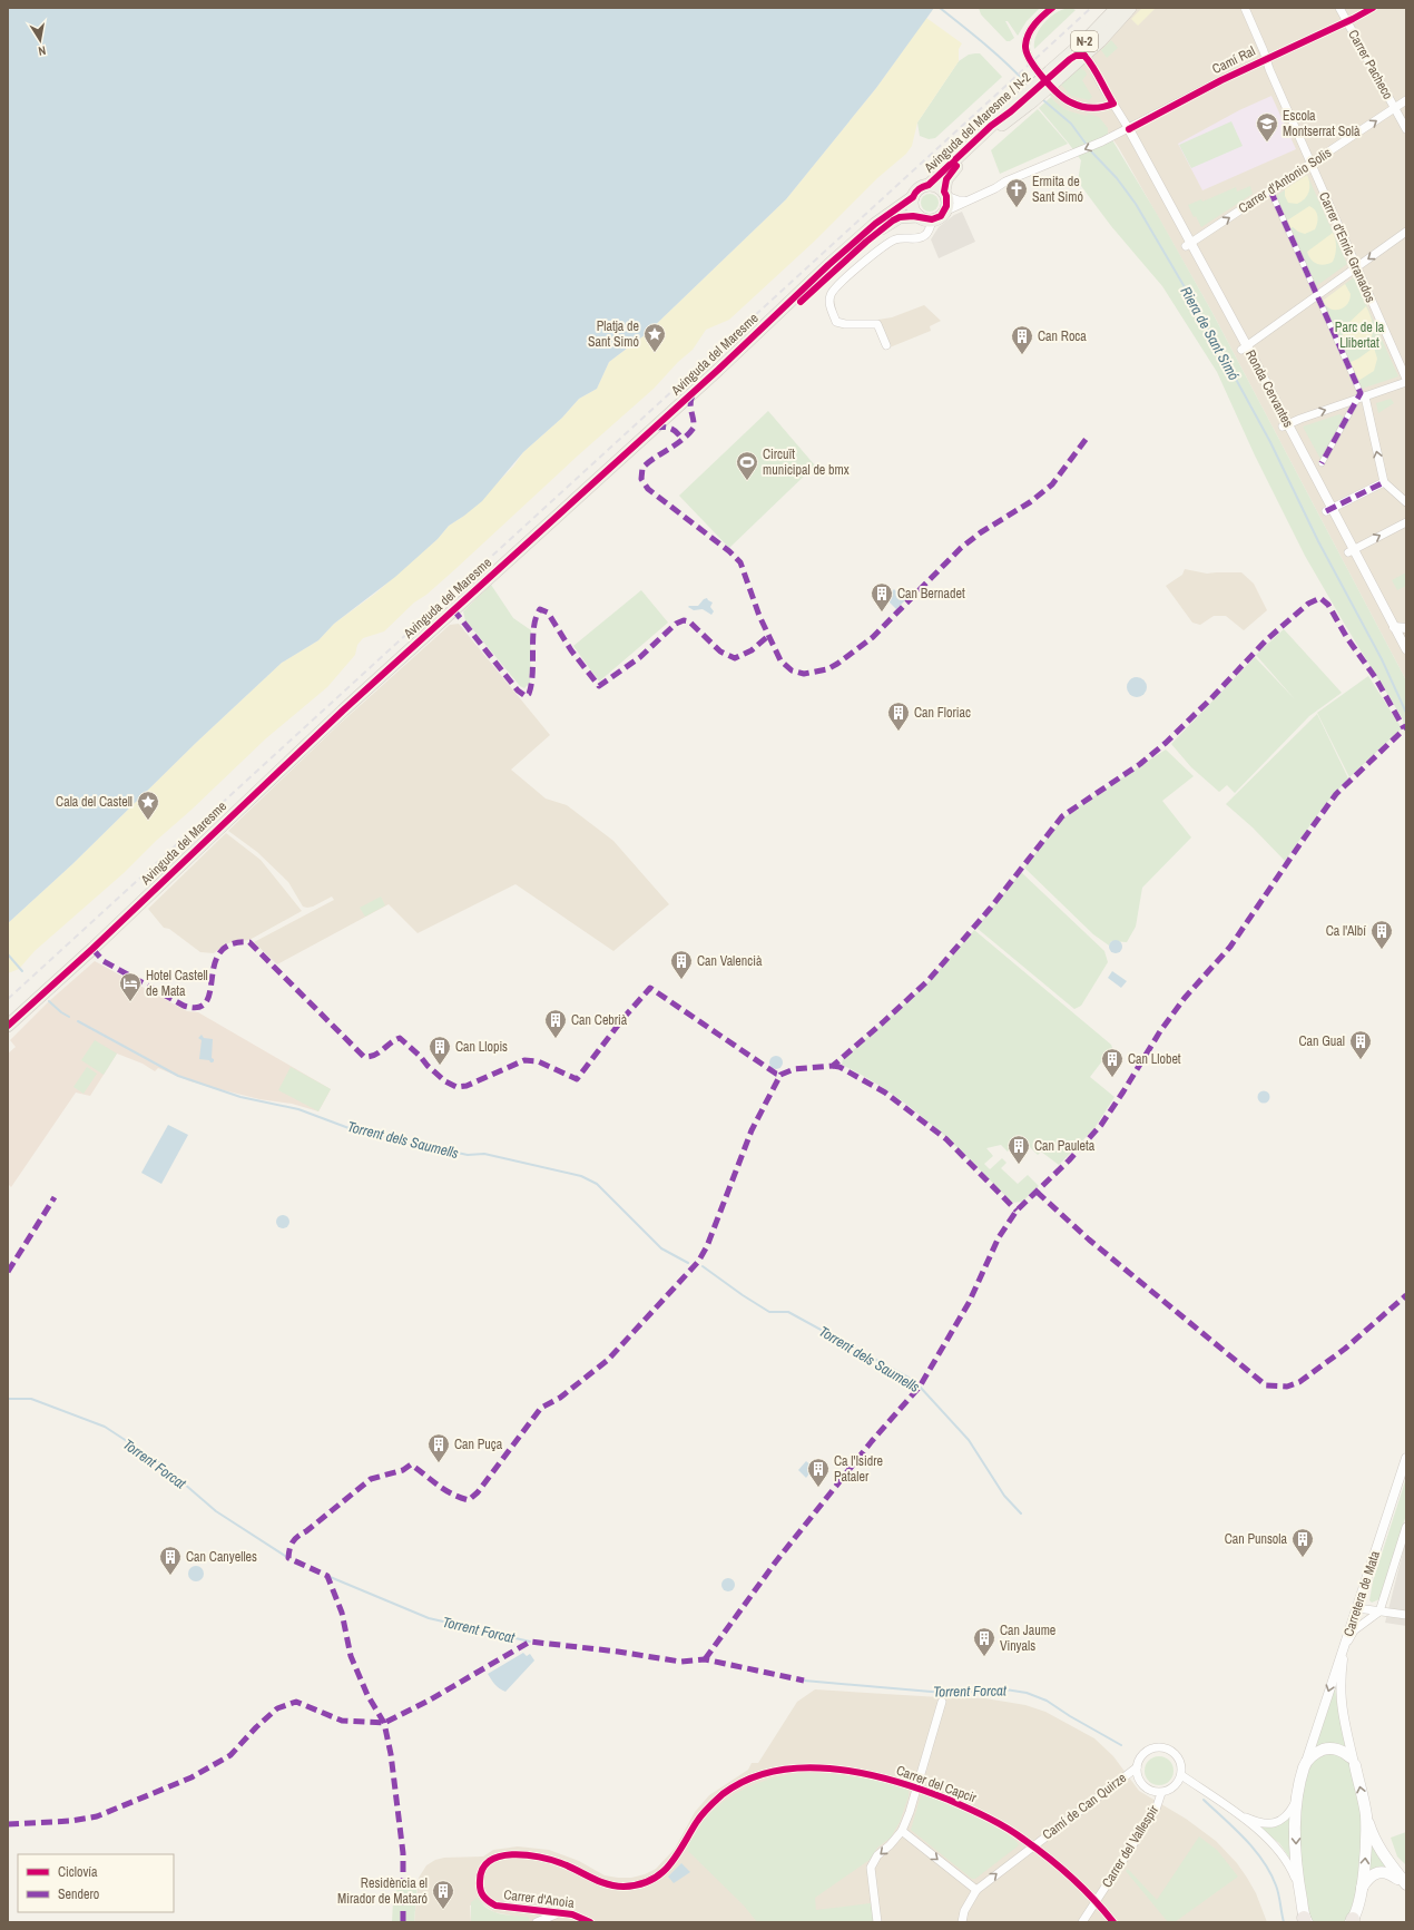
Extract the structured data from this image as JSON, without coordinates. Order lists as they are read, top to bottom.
{
  "streets": {
    "main road": ["N-2", "Avinguda del Maresme / N-2", "Avinguda del Maresme"],
    "street": [
      "Camí Ral",
      "Carrer Pacheco",
      "Carrer d'Antonio Solis",
      "Carrer d'Enric Granados",
      "Ronda Cervantes",
      "Carretera de Mata",
      "Carrer del Capcir",
      "Camí de Can Quirze",
      "Carrer del Vallespir",
      "Carrer d'Anoia"
    ]
  },
  "crossings": [
    ["Camí Ral", "Carrer Pacheco"],
    ["Camí Ral", "Avinguda del Maresme / N-2"],
    ["Camí Ral", "Carrer d'Enric Granados"],
    ["Camí Ral", "Avinguda del Maresme"],
    ["Camí Ral", "Ronda Cervantes"],
    ["Carrer Pacheco", "Carrer d'Antonio Solis"],
    ["Avinguda del Maresme / N-2", "Avinguda del Maresme"],
    ["Carrer d'Antonio Solis", "Carrer d'Enric Granados"],
    ["Carrer d'Antonio Solis", "Ronda Cervantes"],
    ["Carrer del Capcir", "Camí de Can Quirze"],
    ["Carrer del Capcir", "Carrer del Vallespir"],
    ["Carrer del Capcir", "Carrer d'Anoia"],
    ["Camí de Can Quirze", "Carrer del Vallespir"]
  ],
  "one_way": ["Camí Ral", "Carrer d'Antonio Solis"],
  "water": ["Riera de Sant Simó", "Torrent dels Saumells", "Torrent Forcat"],
  "parks": ["Parc de la Llibertat"],
  "places": {
    "school or university": ["Escola Montserrat Solà"],
    "church": ["Ermita de Sant Simó"],
    "place": ["Platja de Sant Simó", "Cala del Castell"],
    "building": [
      "Can Roca",
      "Can Bernadet",
      "Can Floriac",
      "Ca l'Albí",
      "Can Valencià",
      "Can Cebrià",
      "Can Gual",
      "Can Llopis",
      "Can Llobet",
      "Can Pauleta",
      "Can Puça",
      "Ca l'Isidre Pataler",
      "Can Punsola",
      "Can Canyelles",
      "Can Jaume Vinyals",
      "Residència el Mirador de Mataró"
    ],
    "sports": ["Circuït municipal de bmx"],
    "hotel": ["Hotel Castell de Mata"]
  },
  "legend": ["Ciclovía", "Sendero"],
  "north": "bottom"
}
